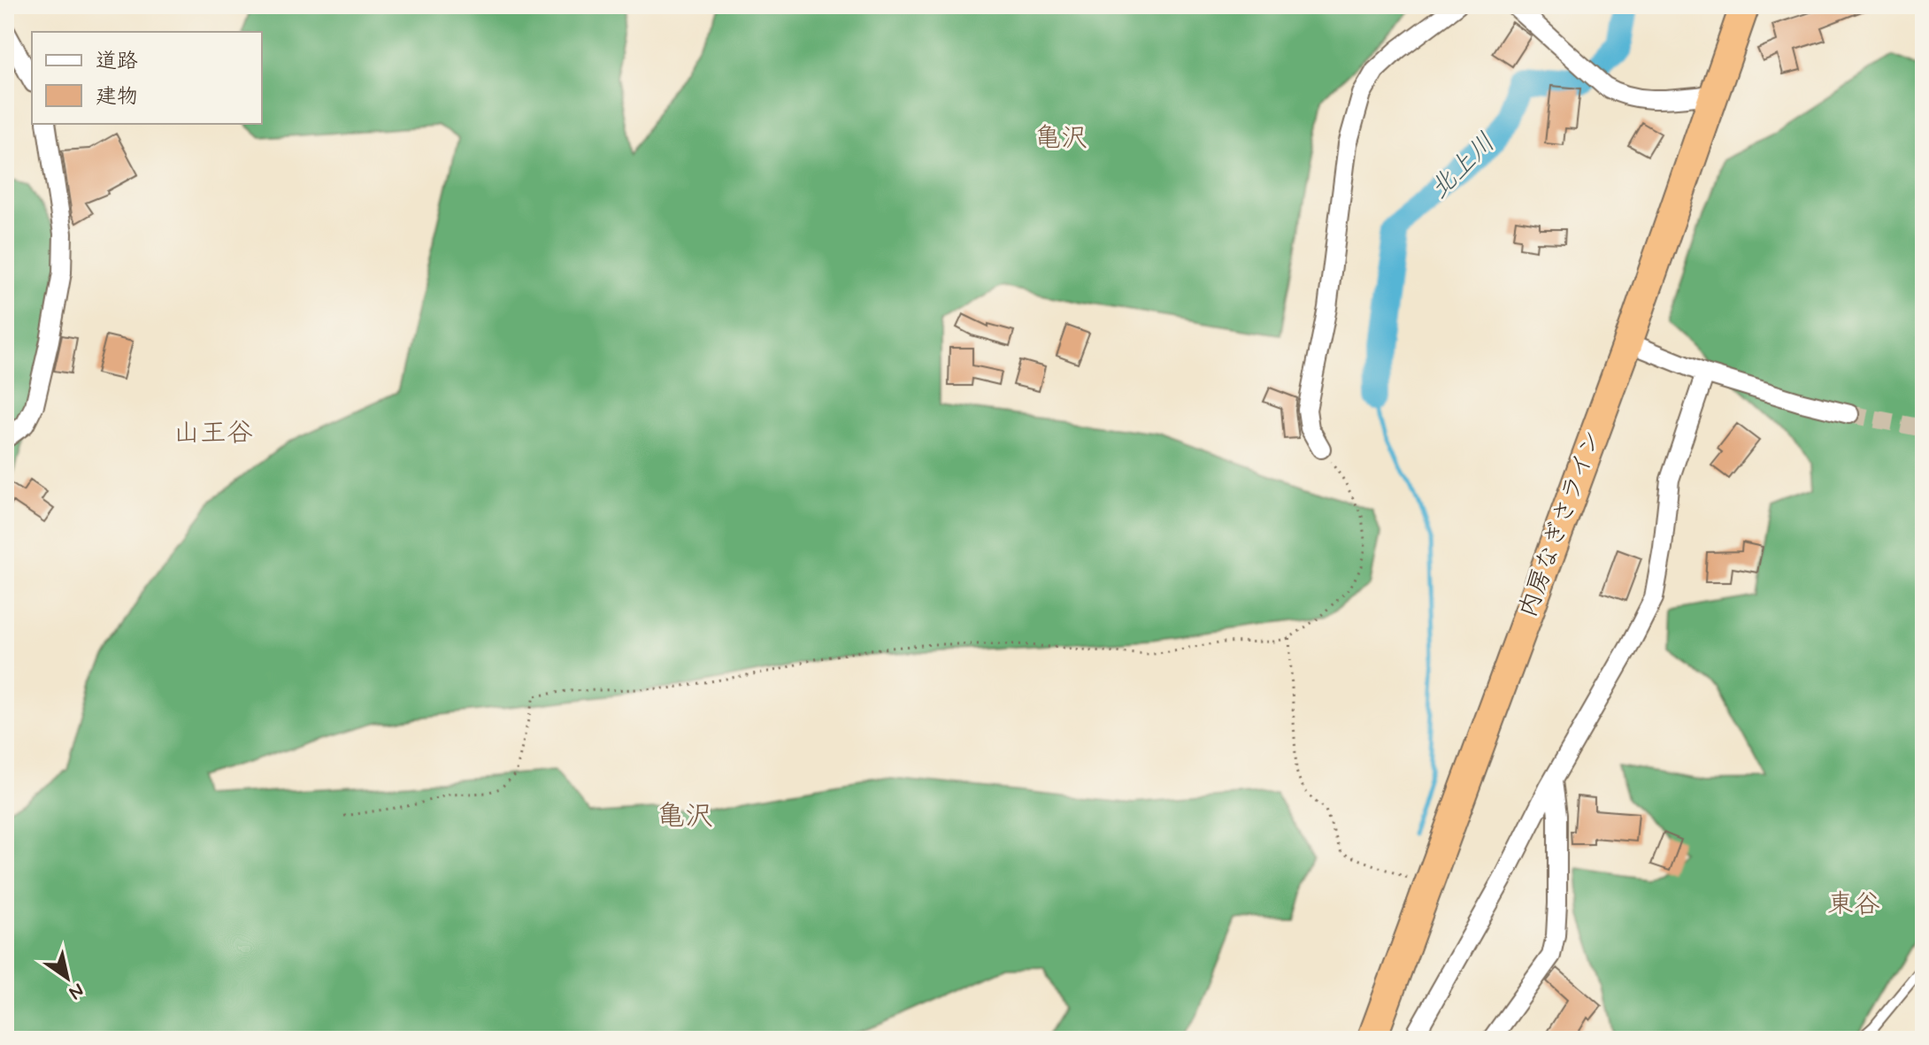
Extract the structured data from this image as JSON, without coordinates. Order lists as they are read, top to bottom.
{
  "streets": {
    "highway": ["内房なぎさライン"]
  },
  "districts": [
    "亀沢",
    "山王谷",
    "亀沢",
    "東谷"
  ],
  "water": ["北上川"],
  "legend": ["道路", "建物"],
  "north": "bottom right"
}
